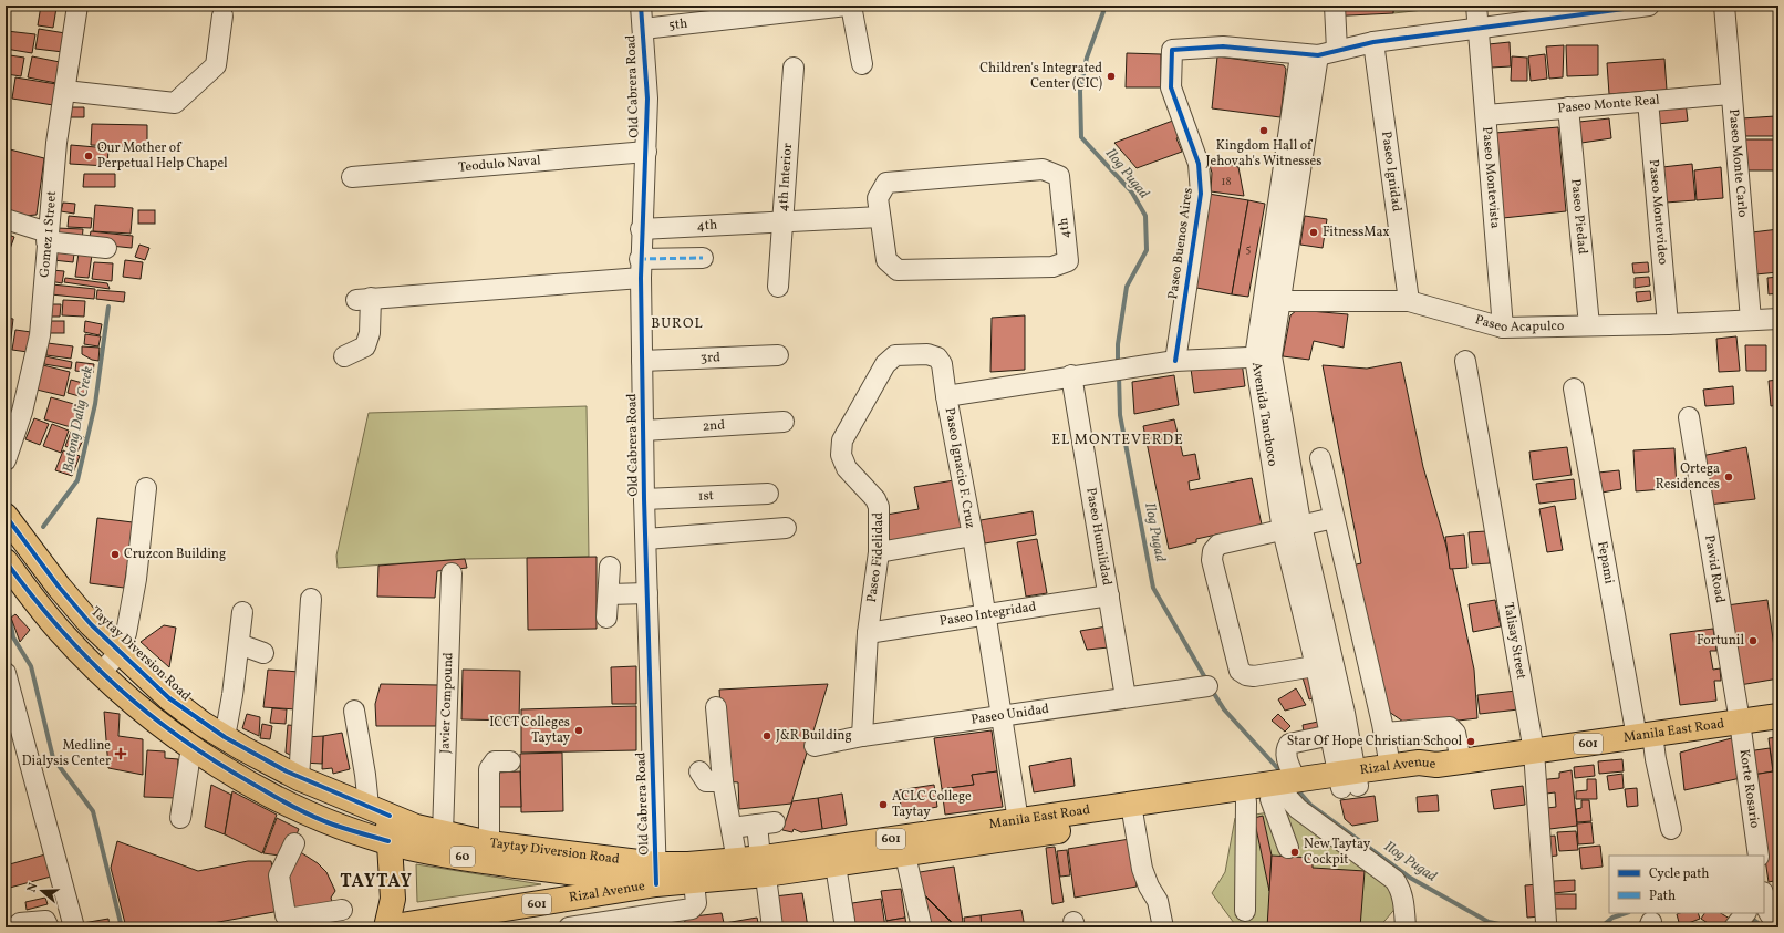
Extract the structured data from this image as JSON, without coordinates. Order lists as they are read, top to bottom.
{
  "streets": {
    "main road": [
      "Taytay Diversion Road",
      "Manila East Road",
      "601",
      "Rizal Avenue",
      "60"
    ],
    "street": [
      "5th",
      "Old Cabrera Road",
      "Paseo Monte Real",
      "Paseo Monte Carlo",
      "Teodulo Naval",
      "Paseo Ignidad",
      "4th Interior",
      "Paseo Montevista",
      "Paseo Montevideo",
      "Paseo Piedad",
      "4th",
      "Gomez 1 Street",
      "Paseo Buenos Aires",
      "Paseo Acapulco",
      "3rd",
      "Avenida Tanchoco",
      "2nd",
      "Paseo Ignacio F. Cruz",
      "1st",
      "Paseo Humilidad",
      "Paseo Fidelidad",
      "Fepami",
      "Pawid Road",
      "Paseo Integridad",
      "Talisay Street",
      "Javier Compound",
      "Paseo Unidad",
      "Korte Rosario"
    ]
  },
  "crossings": [
    ["5th", "Old Cabrera Road"],
    ["Old Cabrera Road", "Teodulo Naval"],
    ["Old Cabrera Road", "4th"],
    ["Old Cabrera Road", "3rd"],
    ["Old Cabrera Road", "2nd"],
    ["Old Cabrera Road", "1st"],
    ["Old Cabrera Road", "Taytay Diversion Road"],
    ["Old Cabrera Road", "Rizal Avenue"],
    ["Paseo Monte Real", "Paseo Monte Carlo"],
    ["Paseo Monte Real", "Paseo Montevista"],
    ["Paseo Monte Real", "Paseo Montevideo"],
    ["Paseo Monte Real", "Paseo Piedad"],
    ["Paseo Monte Carlo", "Paseo Acapulco"],
    ["Paseo Ignidad", "Paseo Acapulco"],
    ["4th Interior", "4th"],
    ["Paseo Montevista", "Paseo Acapulco"],
    ["Paseo Montevideo", "Paseo Acapulco"],
    ["Paseo Piedad", "Paseo Acapulco"],
    ["Paseo Buenos Aires", "Avenida Tanchoco"],
    ["Paseo Buenos Aires", "Paseo Ignacio F. Cruz"],
    ["Paseo Acapulco", "Avenida Tanchoco"],
    ["Avenida Tanchoco", "Paseo Ignacio F. Cruz"],
    ["Avenida Tanchoco", "Rizal Avenue"],
    ["Paseo Ignacio F. Cruz", "Paseo Humilidad"],
    ["Paseo Ignacio F. Cruz", "Paseo Fidelidad"],
    ["Paseo Ignacio F. Cruz", "Paseo Integridad"],
    ["Paseo Ignacio F. Cruz", "Paseo Unidad"],
    ["Paseo Ignacio F. Cruz", "Manila East Road"],
    ["Paseo Humilidad", "Paseo Integridad"],
    ["Paseo Humilidad", "Paseo Unidad"],
    ["Paseo Fidelidad", "Paseo Integridad"],
    ["Paseo Fidelidad", "Paseo Unidad"],
    ["Fepami", "Manila East Road"],
    ["Pawid Road", "Manila East Road"],
    ["Pawid Road", "Korte Rosario"],
    ["Talisay Street", "Manila East Road"],
    ["Taytay Diversion Road", "Javier Compound"],
    ["Taytay Diversion Road", "601"],
    ["Taytay Diversion Road", "Rizal Avenue"],
    ["Manila East Road", "601"],
    ["Manila East Road", "Rizal Avenue"],
    ["Manila East Road", "Korte Rosario"]
  ],
  "districts": ["BUROL", "EL MONTEVERDE", "TAYTAY"],
  "water": ["Ilog Pugad", "Batong Dalig Creek"],
  "places": {
    "other": [
      "Children's Integrated Center (CIC)",
      "Kingdom Hall of Jehovah's Witnesses",
      "Our Mother of Perpetual Help Chapel",
      "FitnessMax",
      "Ortega Residences",
      "Cruzcon Building",
      "Fortunil",
      "ICCT Colleges Taytay",
      "J&R Building",
      "Star Of Hope Christian School",
      "ACLC College Taytay",
      "New Taytay Cockpit"
    ],
    "health": ["Medline Dialysis Center"]
  },
  "house_numbers": ["18", "5"],
  "legend": ["Cycle path", "Path"],
  "north": "left"
}
